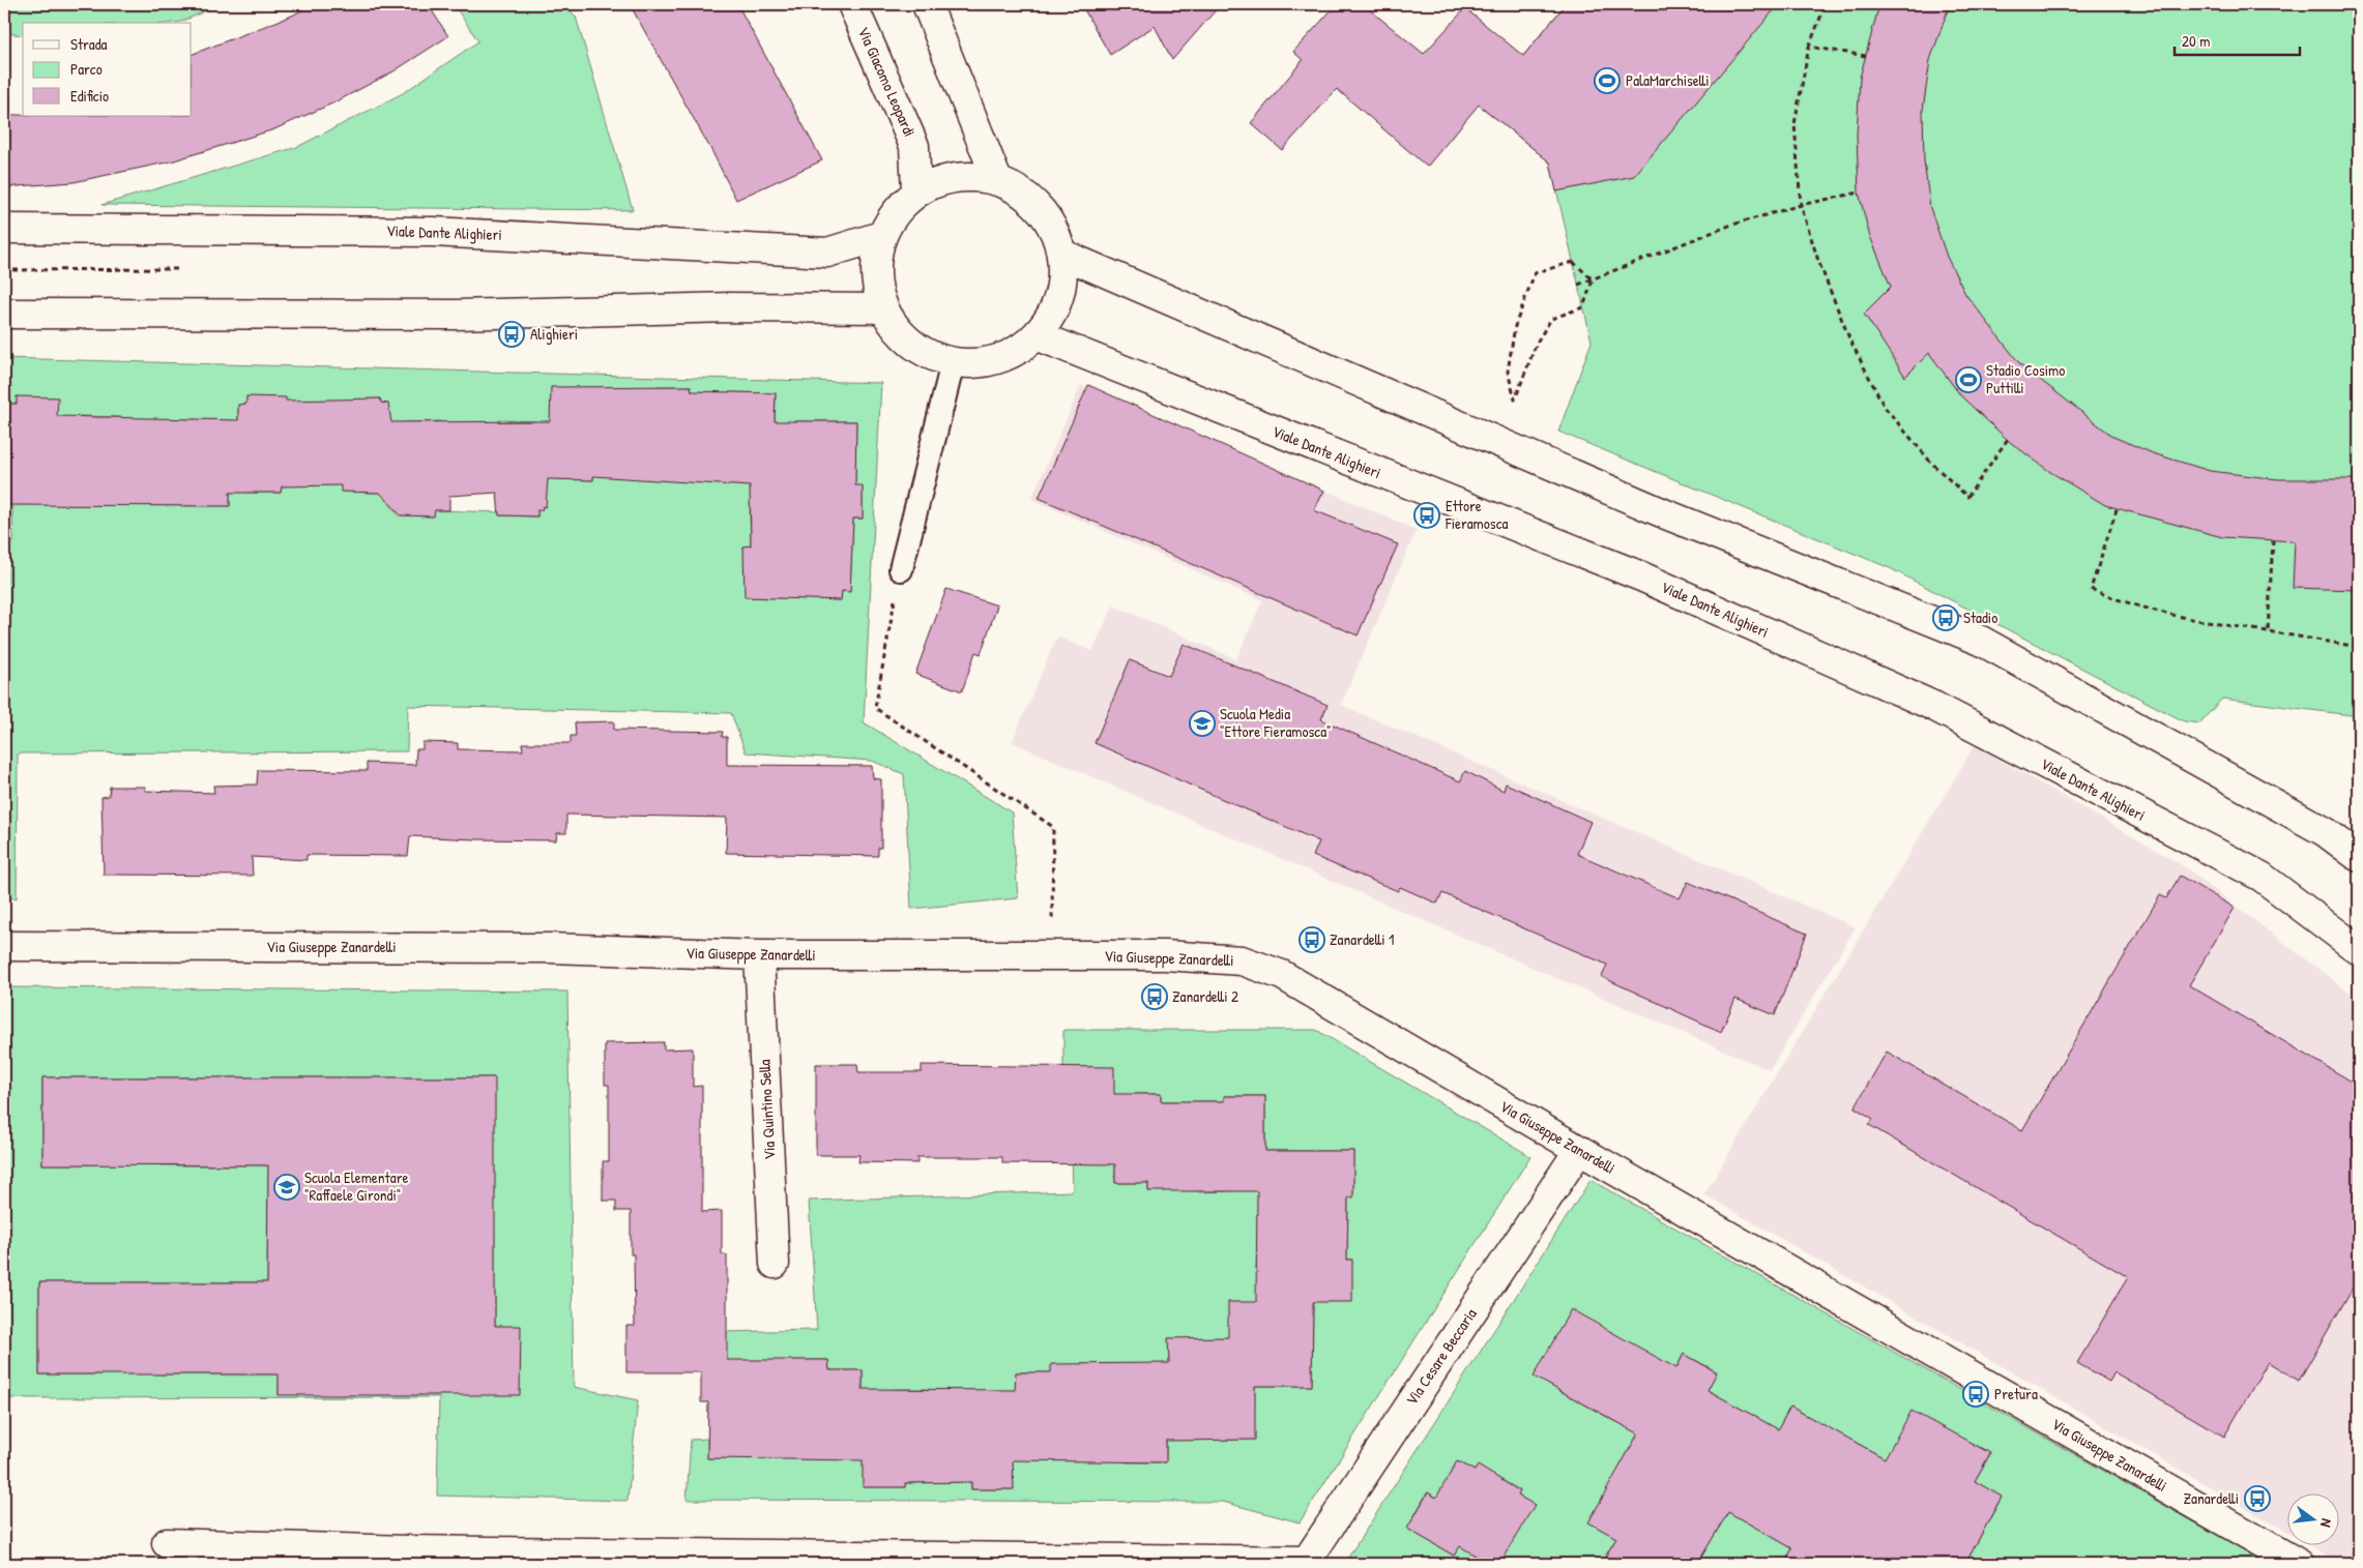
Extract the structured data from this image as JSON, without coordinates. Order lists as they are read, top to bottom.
{
  "streets": {
    "street": [
      "Via Giacomo Leopardi",
      "Viale Dante Alighieri",
      "Via Giuseppe Zanardelli",
      "Via Quintino Sella",
      "Via Cesare Beccaria"
    ]
  },
  "crossings": [
    ["Via Giuseppe Zanardelli", "Via Quintino Sella"],
    ["Via Giuseppe Zanardelli", "Via Cesare Beccaria"]
  ],
  "places": {
    "sports": ["PalaMarchiselli", "Stadio Cosimo Puttilli"],
    "bus stop": [
      "Alighieri",
      "Ettore Fieramosca",
      "Stadio",
      "Zanardelli 1",
      "Zanardelli 2",
      "Pretura",
      "Zanardelli"
    ],
    "school or university": ["Scuola Media \"Ettore Fieramosca\"", "Scuola Elementare \"Raffaele Girondi\""]
  },
  "legend": ["Strada", "Parco", "Edificio"],
  "scale_bar": "20 m",
  "north": "right"
}
